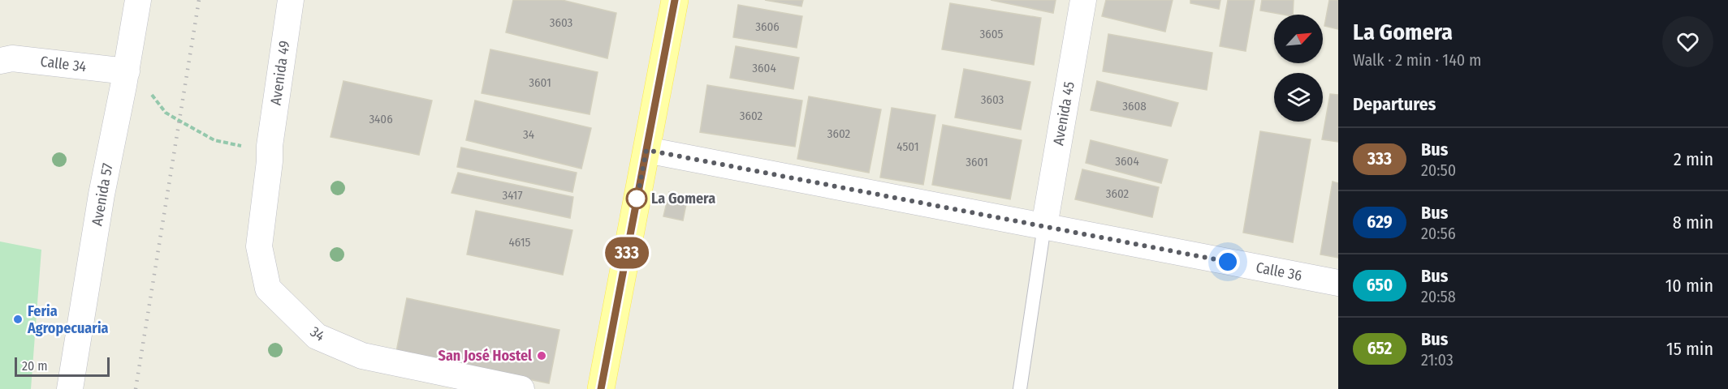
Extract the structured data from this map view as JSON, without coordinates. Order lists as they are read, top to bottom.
{
  "streets": {
    "street": [
      "Calle 34",
      "Avenida 49",
      "Avenida 45",
      "Avenida 57",
      "Calle 36",
      "34"
    ]
  },
  "crossings": [
    ["Calle 34", "Avenida 57"],
    ["Avenida 49", "34"],
    ["Avenida 45", "Calle 36"]
  ],
  "places": ["La Gomera", "Feria Agropecuaria", "San José Hostel"],
  "lines": ["bus line 333"],
  "house_numbers": [
    "3603",
    "3606",
    "3605",
    "3604",
    "3601",
    "3603",
    "3608",
    "3602",
    "3406",
    "3602",
    "34",
    "4501",
    "3604",
    "3601",
    "3602",
    "3417",
    "4615"
  ],
  "scale_bar": "20 m",
  "north": "top right",
  "page": {
    "on_map": "333",
    "heading": [
      ["La Gomera", "Walk · 2 min · 140 m"],
      "Departures"
    ],
    "list": [
      {
        "mark": "333",
        "name": "Bus",
        "note": "20:50",
        "value": "2 min"
      },
      {
        "mark": "629",
        "name": "Bus",
        "note": "20:56",
        "value": "8 min"
      },
      {
        "mark": "650",
        "name": "Bus",
        "note": "20:58",
        "value": "10 min"
      },
      {
        "mark": "652",
        "name": "Bus",
        "note": "21:03",
        "value": "15 min"
      }
    ],
    "scale": "20 m"
  }
}
